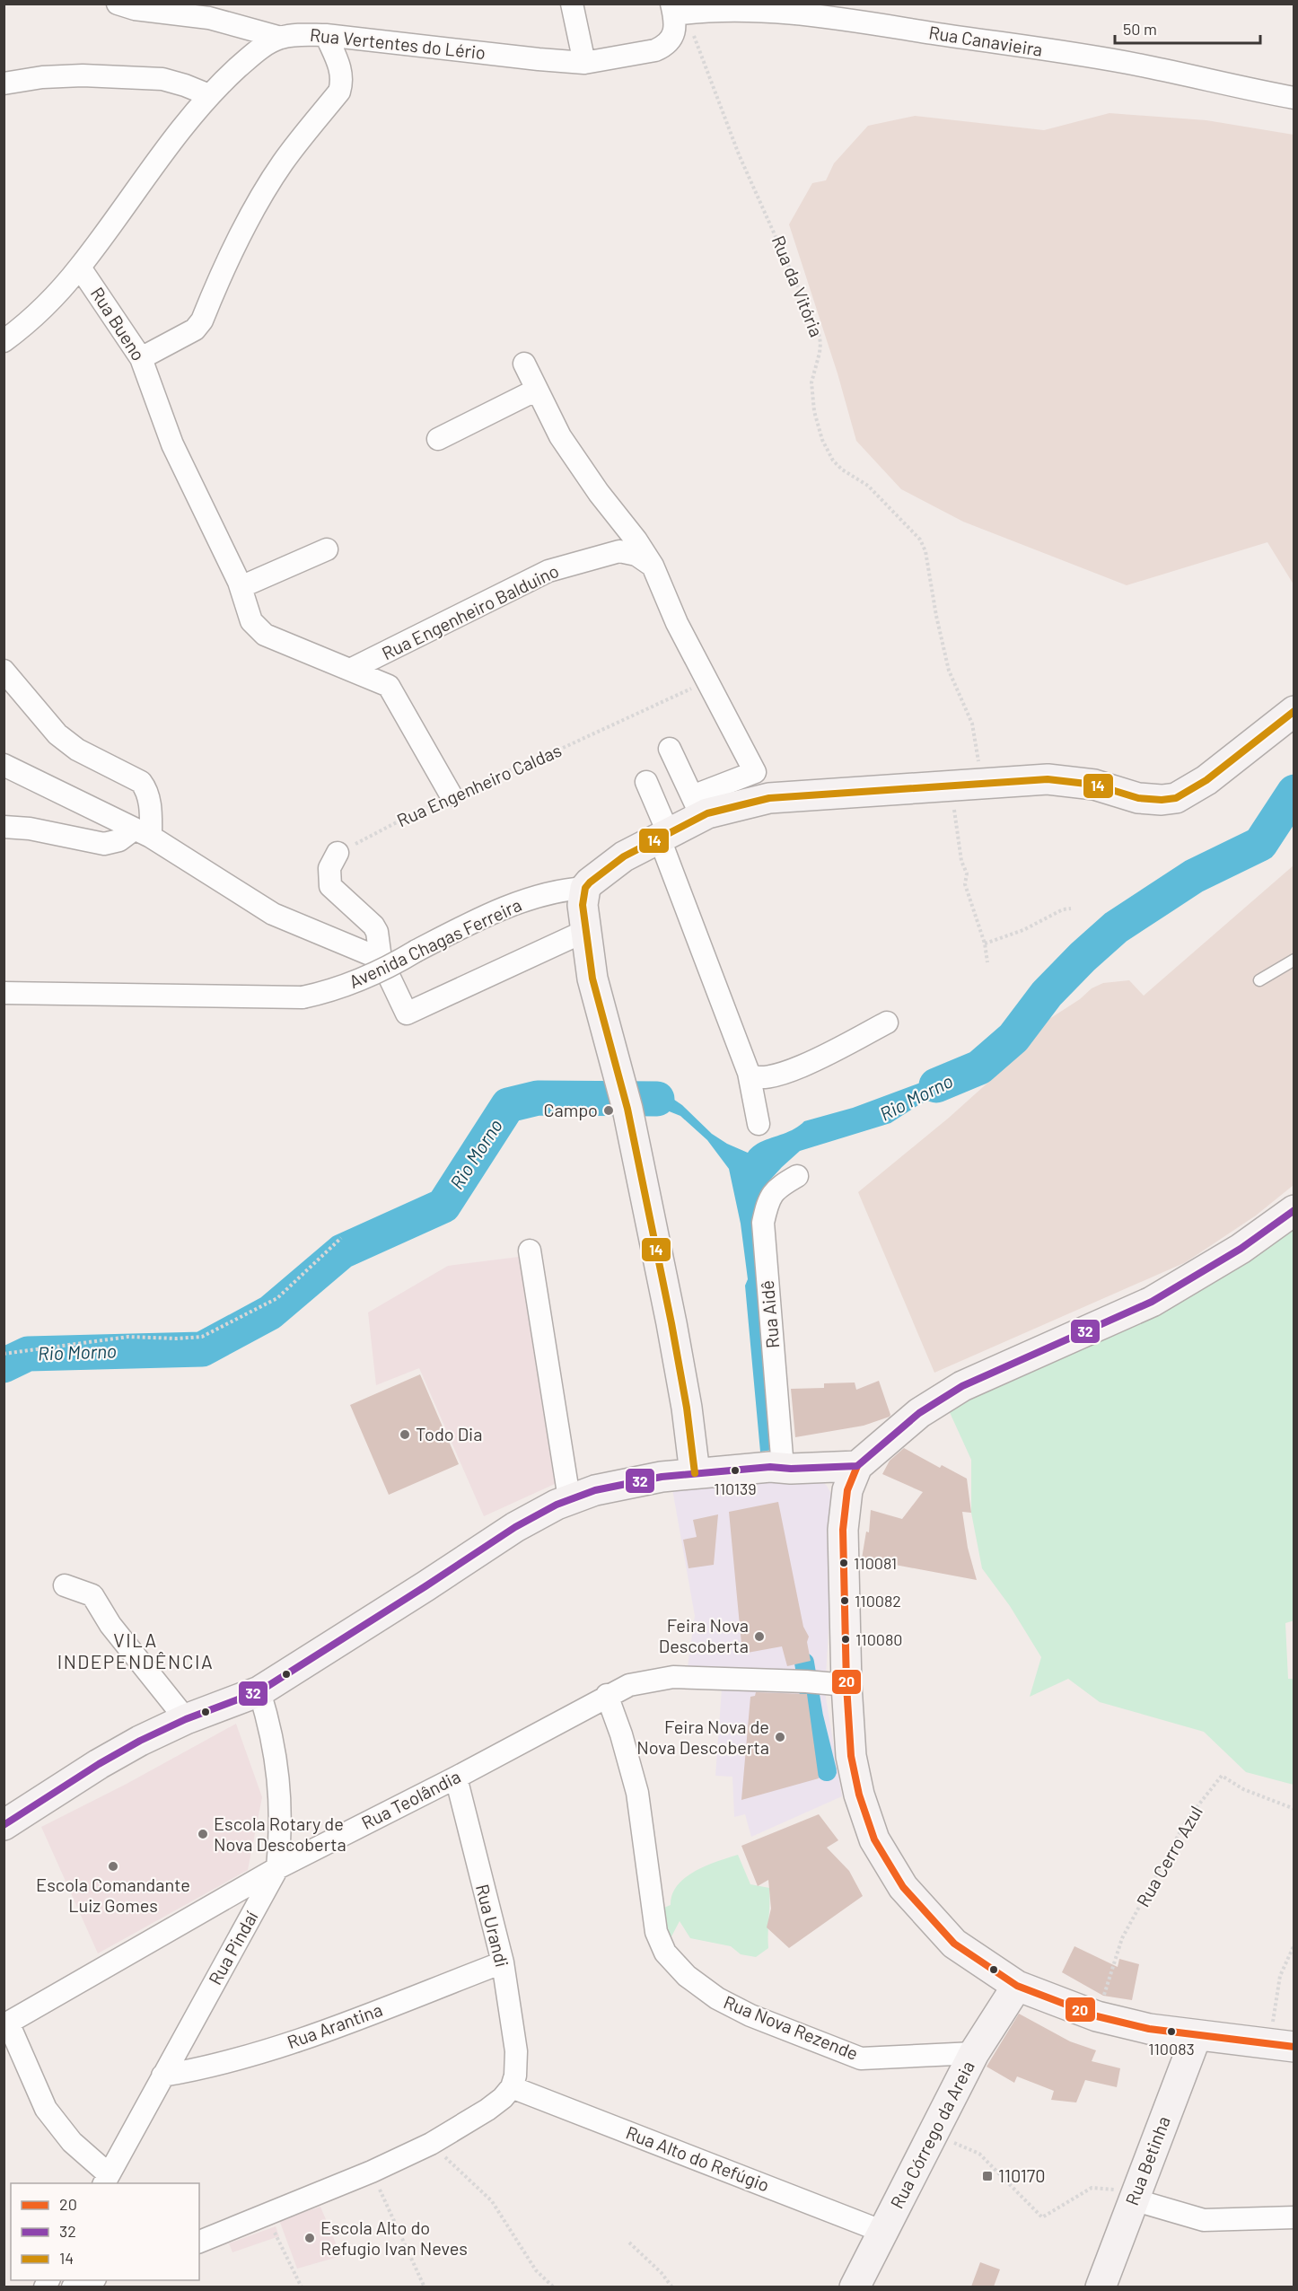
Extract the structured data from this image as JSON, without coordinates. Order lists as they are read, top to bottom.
{
  "streets": {
    "main road": ["Rua Córrego da Areia", "Rua Betinha"],
    "street": [
      "Rua Canavieira",
      "Rua Vertentes do Lério",
      "Rua Bueno",
      "Rua Engenheiro Balduino",
      "Avenida Chagas Ferreira",
      "Rua Aidê",
      "Rua Teolândia",
      "Rua Urandi",
      "Rua Pindaí",
      "Rua Arantina",
      "Rua Nova Rezende",
      "Rua Alto do Refúgio"
    ],
    "path": ["Rua da Vitória", "Rua Engenheiro Caldas", "Rua Cerro Azul"]
  },
  "crossings": [
    ["Rua Canavieira", "Rua Vertentes do Lério"],
    ["Rua Canavieira", "Rua da Vitória"],
    ["Rua Vertentes do Lério", "Rua da Vitória"],
    ["Rua Vertentes do Lério", "Rua Bueno"],
    ["Rua Bueno", "Rua Engenheiro Balduino"],
    ["Rua Bueno", "Rua Engenheiro Caldas"],
    ["Rua Teolândia", "Rua Urandi"],
    ["Rua Teolândia", "Rua Pindaí"],
    ["Rua Teolândia", "Rua Nova Rezende"],
    ["Rua Urandi", "Rua Arantina"],
    ["Rua Urandi", "Rua Alto do Refúgio"],
    ["Rua Pindaí", "Rua Arantina"],
    ["Rua Nova Rezende", "Rua Córrego da Areia"],
    ["Rua Córrego da Areia", "Rua Alto do Refúgio"]
  ],
  "districts": ["VILA INDEPENDÊNCIA"],
  "water": ["Rio Morno"],
  "places": {
    "other": [
      "Campo",
      "Todo Dia",
      "110139",
      "110081",
      "110082",
      "Feira Nova Descoberta",
      "110080",
      "Feira Nova de Nova Descoberta",
      "Escola Rotary de Nova Descoberta",
      "Escola Comandante Luiz Gomes",
      "110083",
      "Escola Alto do Refugio Ivan Neves"
    ],
    "transit": ["110170"]
  },
  "lines": ["transit line 14", "transit line 32", "transit line 20"],
  "legend": ["20", "32", "14"],
  "scale_bar": "50 m"
}
